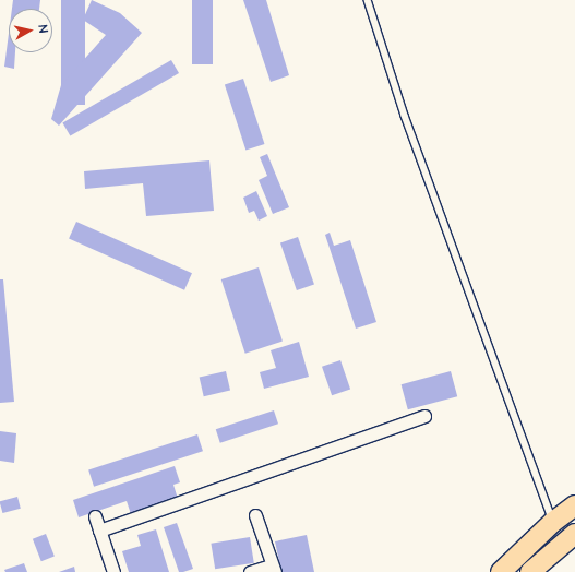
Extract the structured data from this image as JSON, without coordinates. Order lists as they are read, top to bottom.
{
  "north": "right"
}
